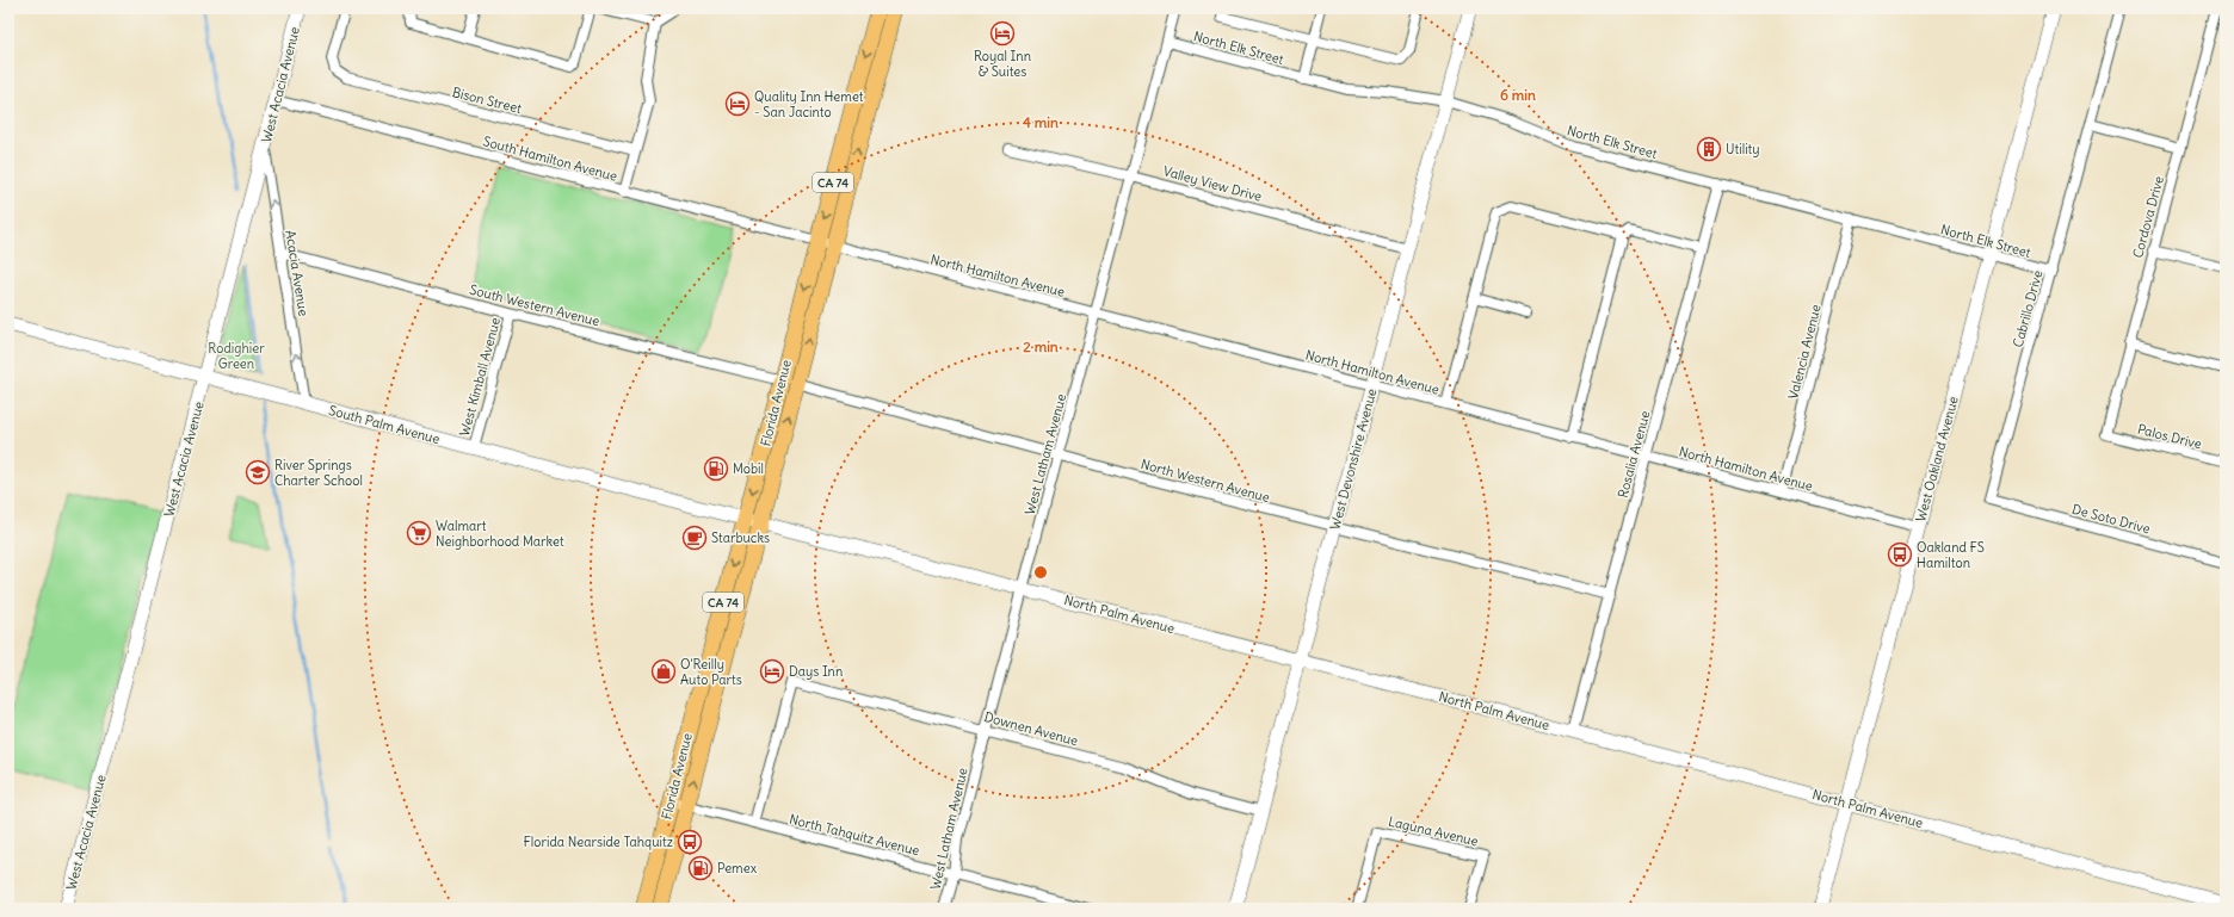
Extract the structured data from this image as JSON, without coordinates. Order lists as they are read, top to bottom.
{
  "streets": {
    "main road": ["CA 74", "Florida Avenue"],
    "street": [
      "North Elk Street",
      "West Acacia Avenue",
      "Bison Street",
      "South Hamilton Avenue",
      "Valley View Drive",
      "Cordova Drive",
      "Acacia Avenue",
      "North Hamilton Avenue",
      "South Western Avenue",
      "Cabrillo Drive",
      "Valencia Avenue",
      "West Kimball Avenue",
      "South Palm Avenue",
      "Palos Drive",
      "West Latham Avenue",
      "Rosalia Avenue",
      "West Devonshire Avenue",
      "West Oakland Avenue",
      "North Western Avenue",
      "De Soto Drive",
      "North Palm Avenue",
      "Downen Avenue",
      "Laguna Avenue",
      "North Tahquitz Avenue"
    ]
  },
  "crossings": [
    ["North Elk Street", "Cabrillo Drive"],
    ["North Elk Street", "Valencia Avenue"],
    ["North Elk Street", "West Latham Avenue"],
    ["North Elk Street", "Rosalia Avenue"],
    ["North Elk Street", "West Devonshire Avenue"],
    ["North Elk Street", "West Oakland Avenue"],
    ["West Acacia Avenue", "South Hamilton Avenue"],
    ["West Acacia Avenue", "Acacia Avenue"],
    ["West Acacia Avenue", "South Palm Avenue"],
    ["South Hamilton Avenue", "North Hamilton Avenue"],
    ["South Hamilton Avenue", "Florida Avenue"],
    ["Valley View Drive", "West Latham Avenue"],
    ["Valley View Drive", "West Devonshire Avenue"],
    ["Cordova Drive", "Palos Drive"],
    ["Acacia Avenue", "South Western Avenue"],
    ["Acacia Avenue", "South Palm Avenue"],
    ["North Hamilton Avenue", "Valencia Avenue"],
    ["North Hamilton Avenue", "Florida Avenue"],
    ["North Hamilton Avenue", "West Latham Avenue"],
    ["North Hamilton Avenue", "Rosalia Avenue"],
    ["North Hamilton Avenue", "West Devonshire Avenue"],
    ["North Hamilton Avenue", "West Oakland Avenue"],
    ["South Western Avenue", "West Kimball Avenue"],
    ["South Western Avenue", "Florida Avenue"],
    ["South Western Avenue", "North Western Avenue"],
    ["Cabrillo Drive", "De Soto Drive"],
    ["West Kimball Avenue", "South Palm Avenue"],
    ["Florida Avenue", "South Palm Avenue"],
    ["Florida Avenue", "North Western Avenue"],
    ["Florida Avenue", "North Palm Avenue"],
    ["Florida Avenue", "North Tahquitz Avenue"],
    ["South Palm Avenue", "North Palm Avenue"],
    ["West Latham Avenue", "North Western Avenue"],
    ["West Latham Avenue", "North Palm Avenue"],
    ["West Latham Avenue", "Downen Avenue"],
    ["West Latham Avenue", "North Tahquitz Avenue"],
    ["Rosalia Avenue", "North Western Avenue"],
    ["Rosalia Avenue", "North Palm Avenue"],
    ["West Devonshire Avenue", "North Western Avenue"],
    ["West Devonshire Avenue", "North Palm Avenue"],
    ["West Devonshire Avenue", "Downen Avenue"],
    ["West Oakland Avenue", "North Palm Avenue"],
    ["Downen Avenue", "North Tahquitz Avenue"]
  ],
  "one_way": ["Acacia Avenue"],
  "parks": ["Rodighier Green"],
  "places": {
    "hotel": ["Royal Inn & Suites", "Quality Inn Hemet - San Jacinto", "Days Inn"],
    "building": ["Utility"],
    "fuel station": ["Mobil", "Pemex"],
    "school or university": ["River Springs Charter School"],
    "supermarket": ["Walmart Neighborhood Market"],
    "cafe": ["Starbucks"],
    "bus stop": ["Oakland FS Hamilton", "Florida Nearside Tahquitz"],
    "shop": ["O'Reilly Auto Parts"]
  },
  "rings": ["6 min", "4 min", "2 min"]
}
